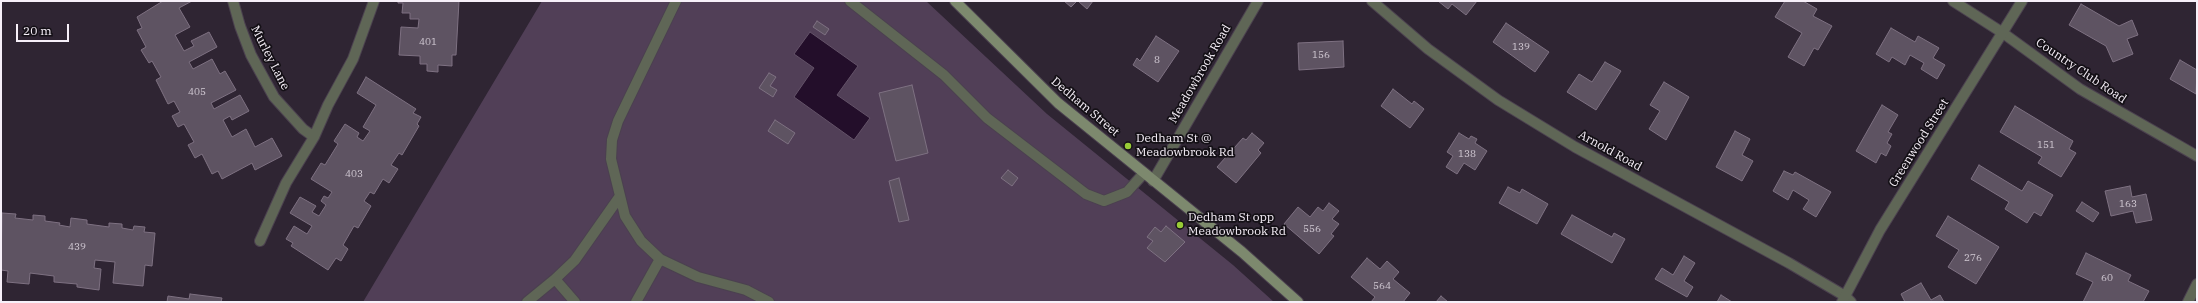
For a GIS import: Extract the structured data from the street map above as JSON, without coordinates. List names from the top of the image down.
{
  "streets": {
    "main road": ["Dedham Street"],
    "street": [
      "Murley Lane",
      "Country Club Road",
      "Meadowbrook Road",
      "Greenwood Street",
      "Arnold Road"
    ]
  },
  "crossings": [
    ["Country Club Road", "Greenwood Street"],
    ["Meadowbrook Road", "Dedham Street"],
    ["Greenwood Street", "Arnold Road"]
  ],
  "places": ["Dedham St @ Meadowbrook Rd", "Dedham St opp Meadowbrook Rd"],
  "house_numbers": [
    "401",
    "139",
    "156",
    "8",
    "405",
    "151",
    "138",
    "403",
    "163",
    "556",
    "439",
    "276",
    "60",
    "564"
  ],
  "scale_bar": "20 m"
}
